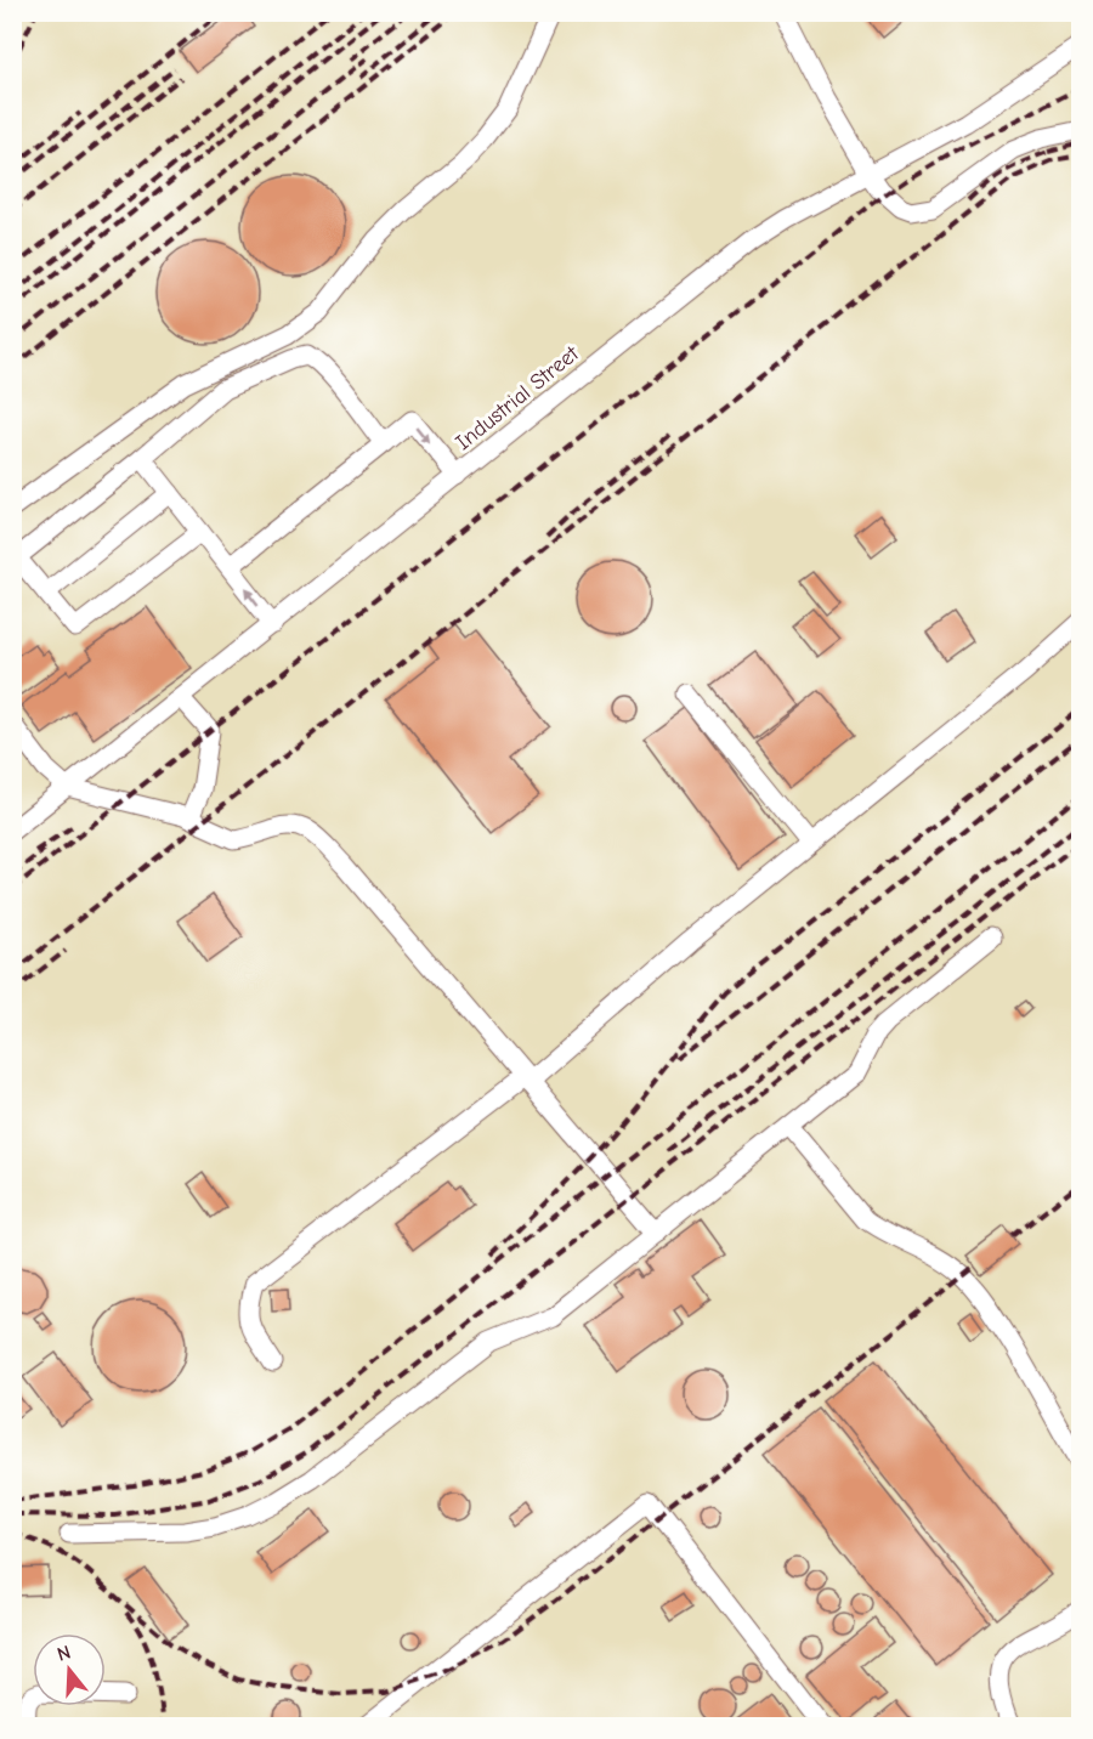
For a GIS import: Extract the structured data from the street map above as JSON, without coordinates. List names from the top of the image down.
{
  "streets": {
    "street": ["Industrial Street"]
  },
  "north": "top"
}
